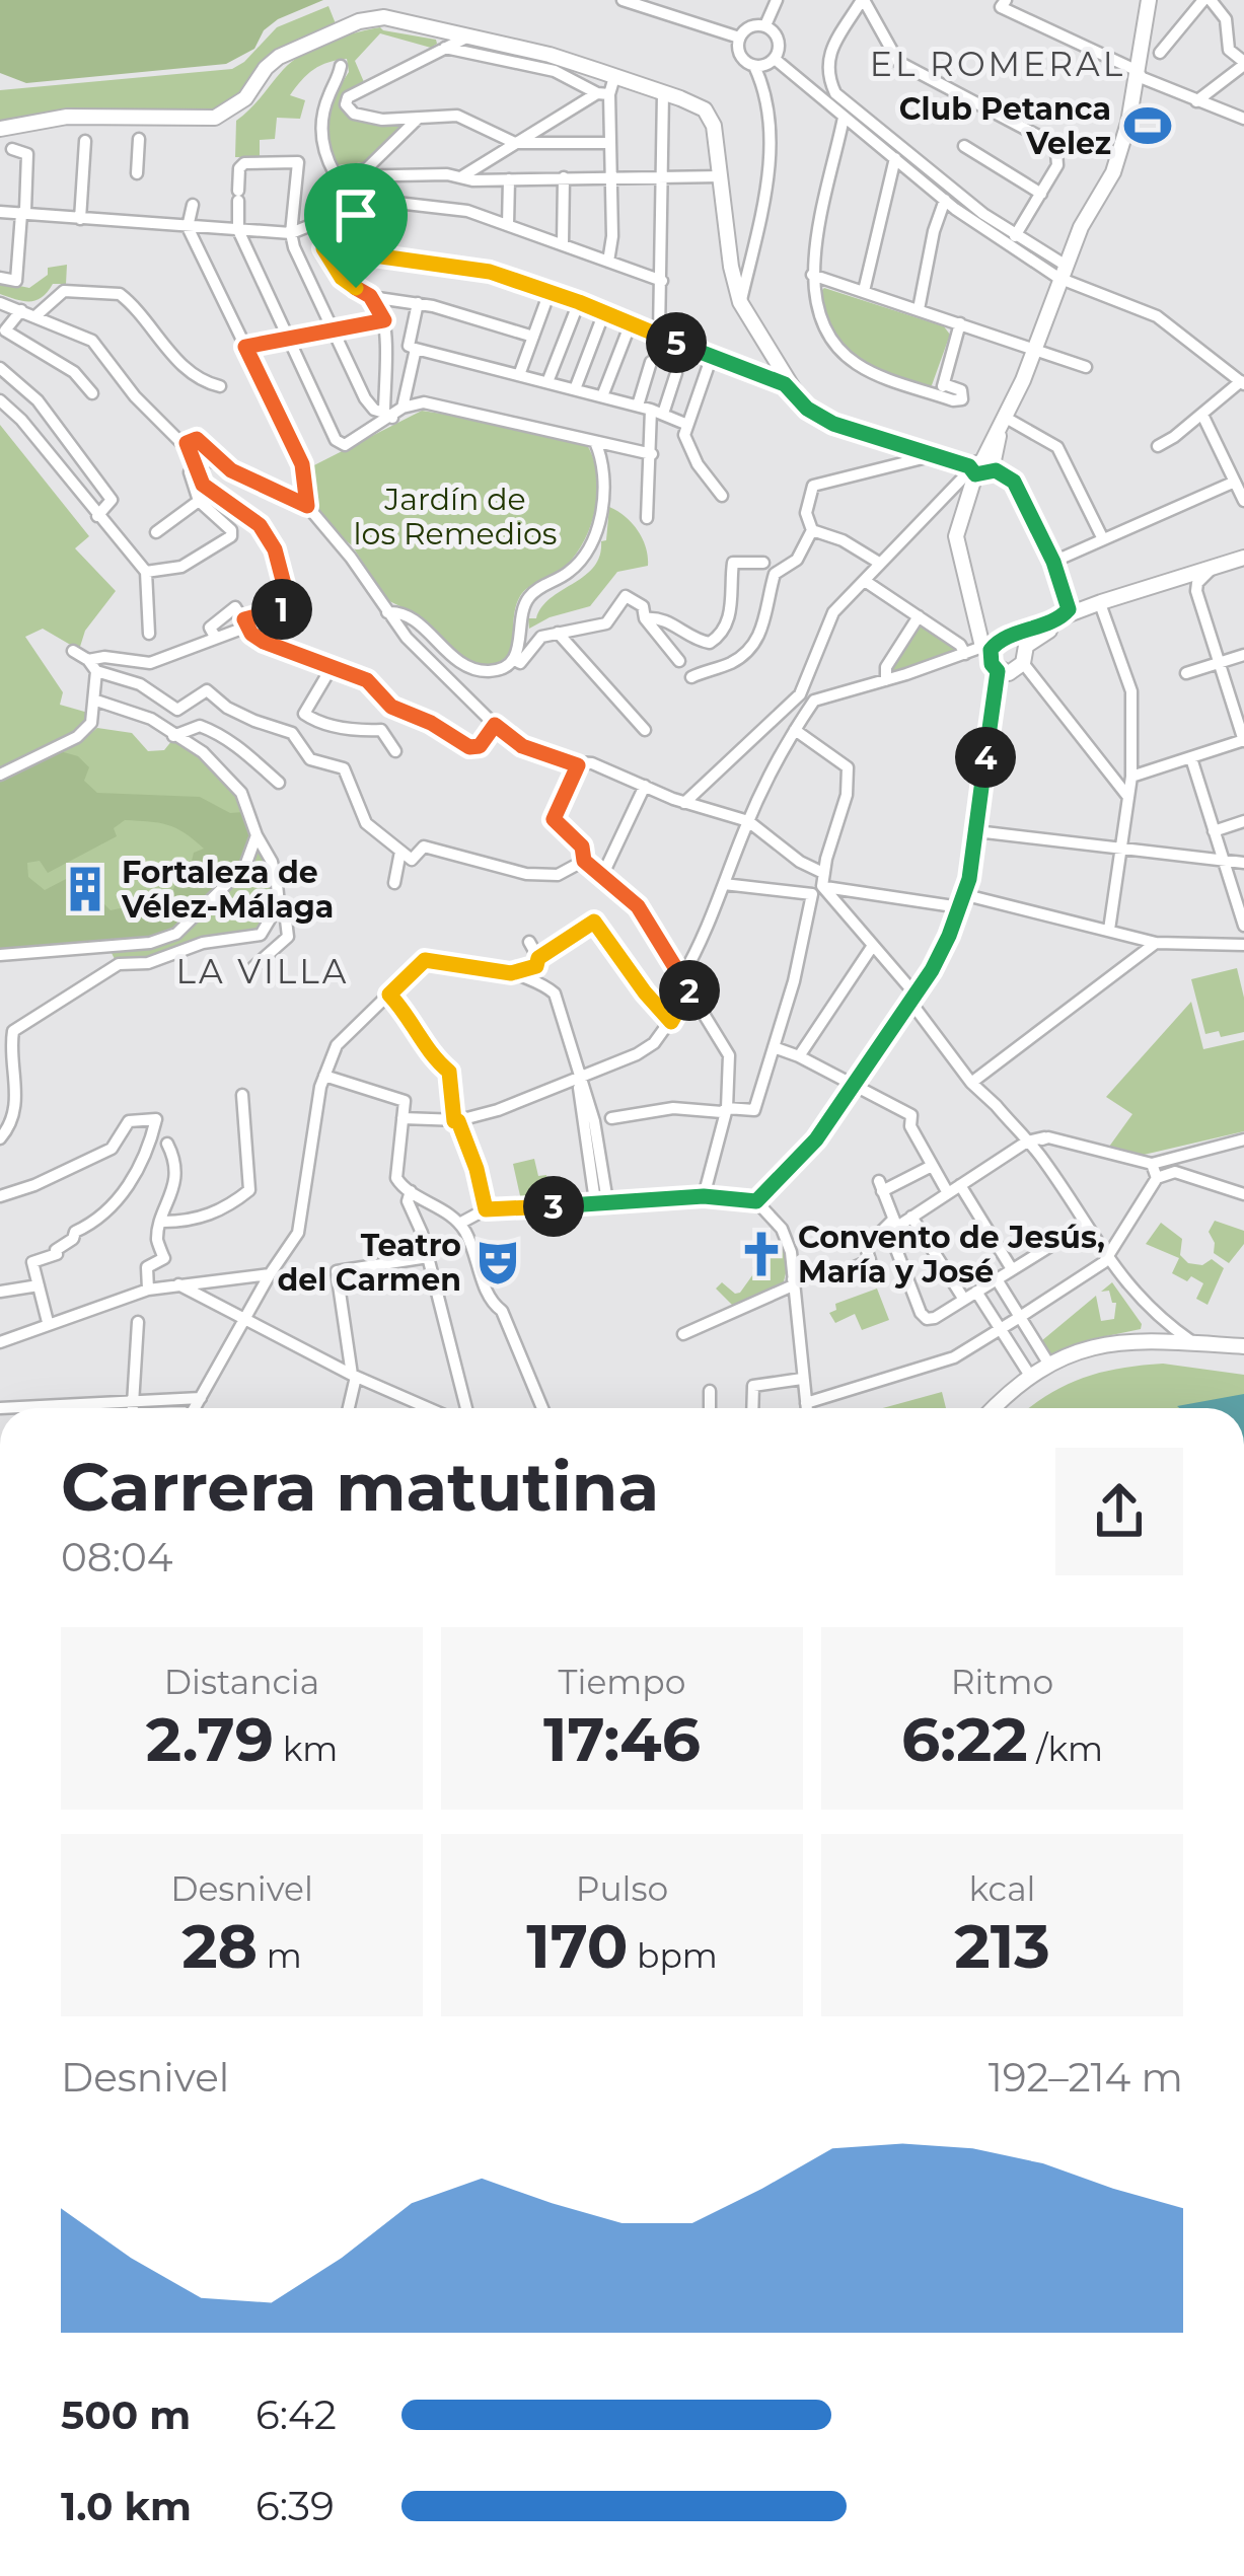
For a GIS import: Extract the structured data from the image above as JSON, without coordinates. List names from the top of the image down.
{
  "districts": ["EL ROMERAL", "LA VILLA"],
  "parks": ["Jardín de los Remedios"],
  "places": {
    "sports": ["Club Petanca Velez"],
    "building": ["Fortaleza de Vélez-Málaga"],
    "church": ["Convento de Jesús, María y José"],
    "theatre": ["Teatro del Carmen"]
  },
  "page": {
    "pins": [
      "5",
      "1",
      "4",
      "2",
      "3"
    ],
    "heading": ["Carrera matutina", "08:04"],
    "stats": [
      ["Distancia", "2.79 km"],
      ["Tiempo", "17:46"],
      ["Ritmo", "6:22 /km"],
      ["Desnivel", "28 m"],
      ["Pulso", "170 bpm"],
      ["kcal", "213"]
    ],
    "chart": ["Desnivel", "192–214 m"],
    "list": [
      {
        "name": "500 m",
        "note": "6:42"
      },
      {
        "name": "1.0 km",
        "note": "6:39"
      }
    ]
  }
}
